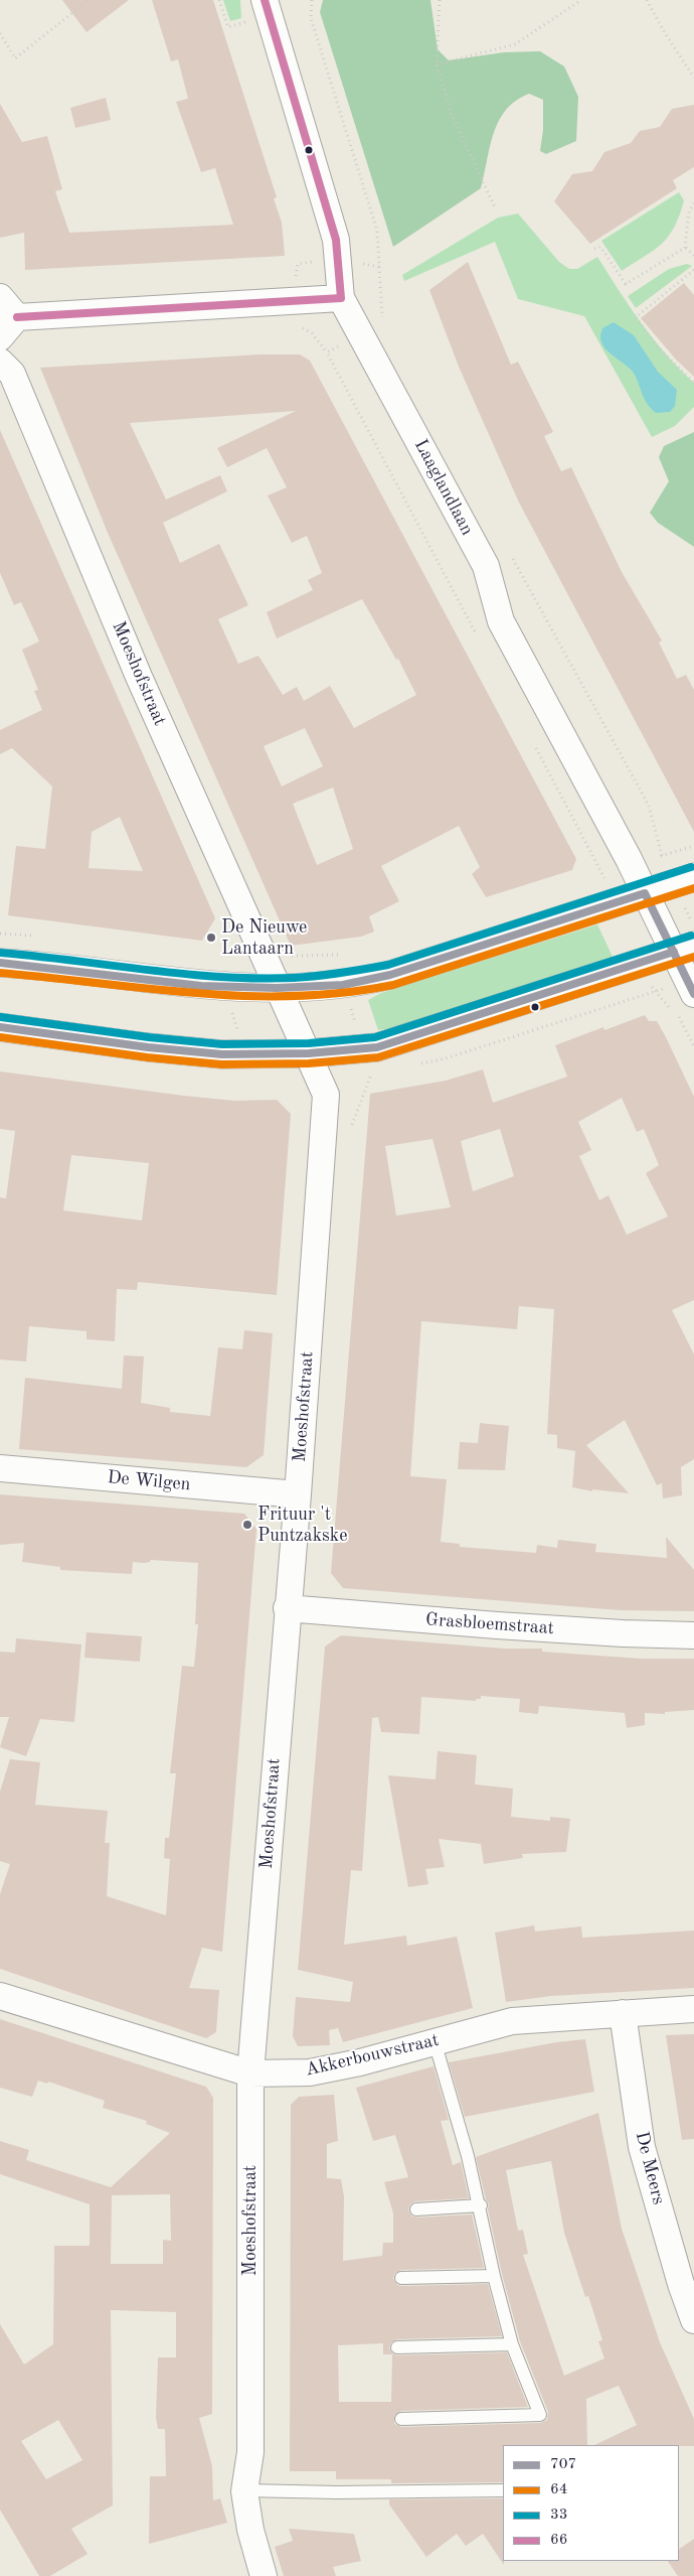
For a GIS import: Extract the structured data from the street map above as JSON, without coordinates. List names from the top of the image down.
{
  "streets": {
    "street": [
      "Laaglandlaan",
      "Moeshofstraat",
      "De Wilgen",
      "Grasbloemstraat",
      "Akkerbouwstraat",
      "De Meers"
    ]
  },
  "crossings": [
    ["Moeshofstraat", "De Wilgen"],
    ["Moeshofstraat", "Grasbloemstraat"],
    ["Moeshofstraat", "Akkerbouwstraat"],
    ["Akkerbouwstraat", "De Meers"]
  ],
  "places": ["De Nieuwe Lantaarn", "Frituur 't Puntzakske"],
  "lines": [
    "transit line 66",
    "transit line 33",
    "transit line 64",
    "transit line 707"
  ],
  "legend": [
    "707",
    "64",
    "33",
    "66"
  ]
}
